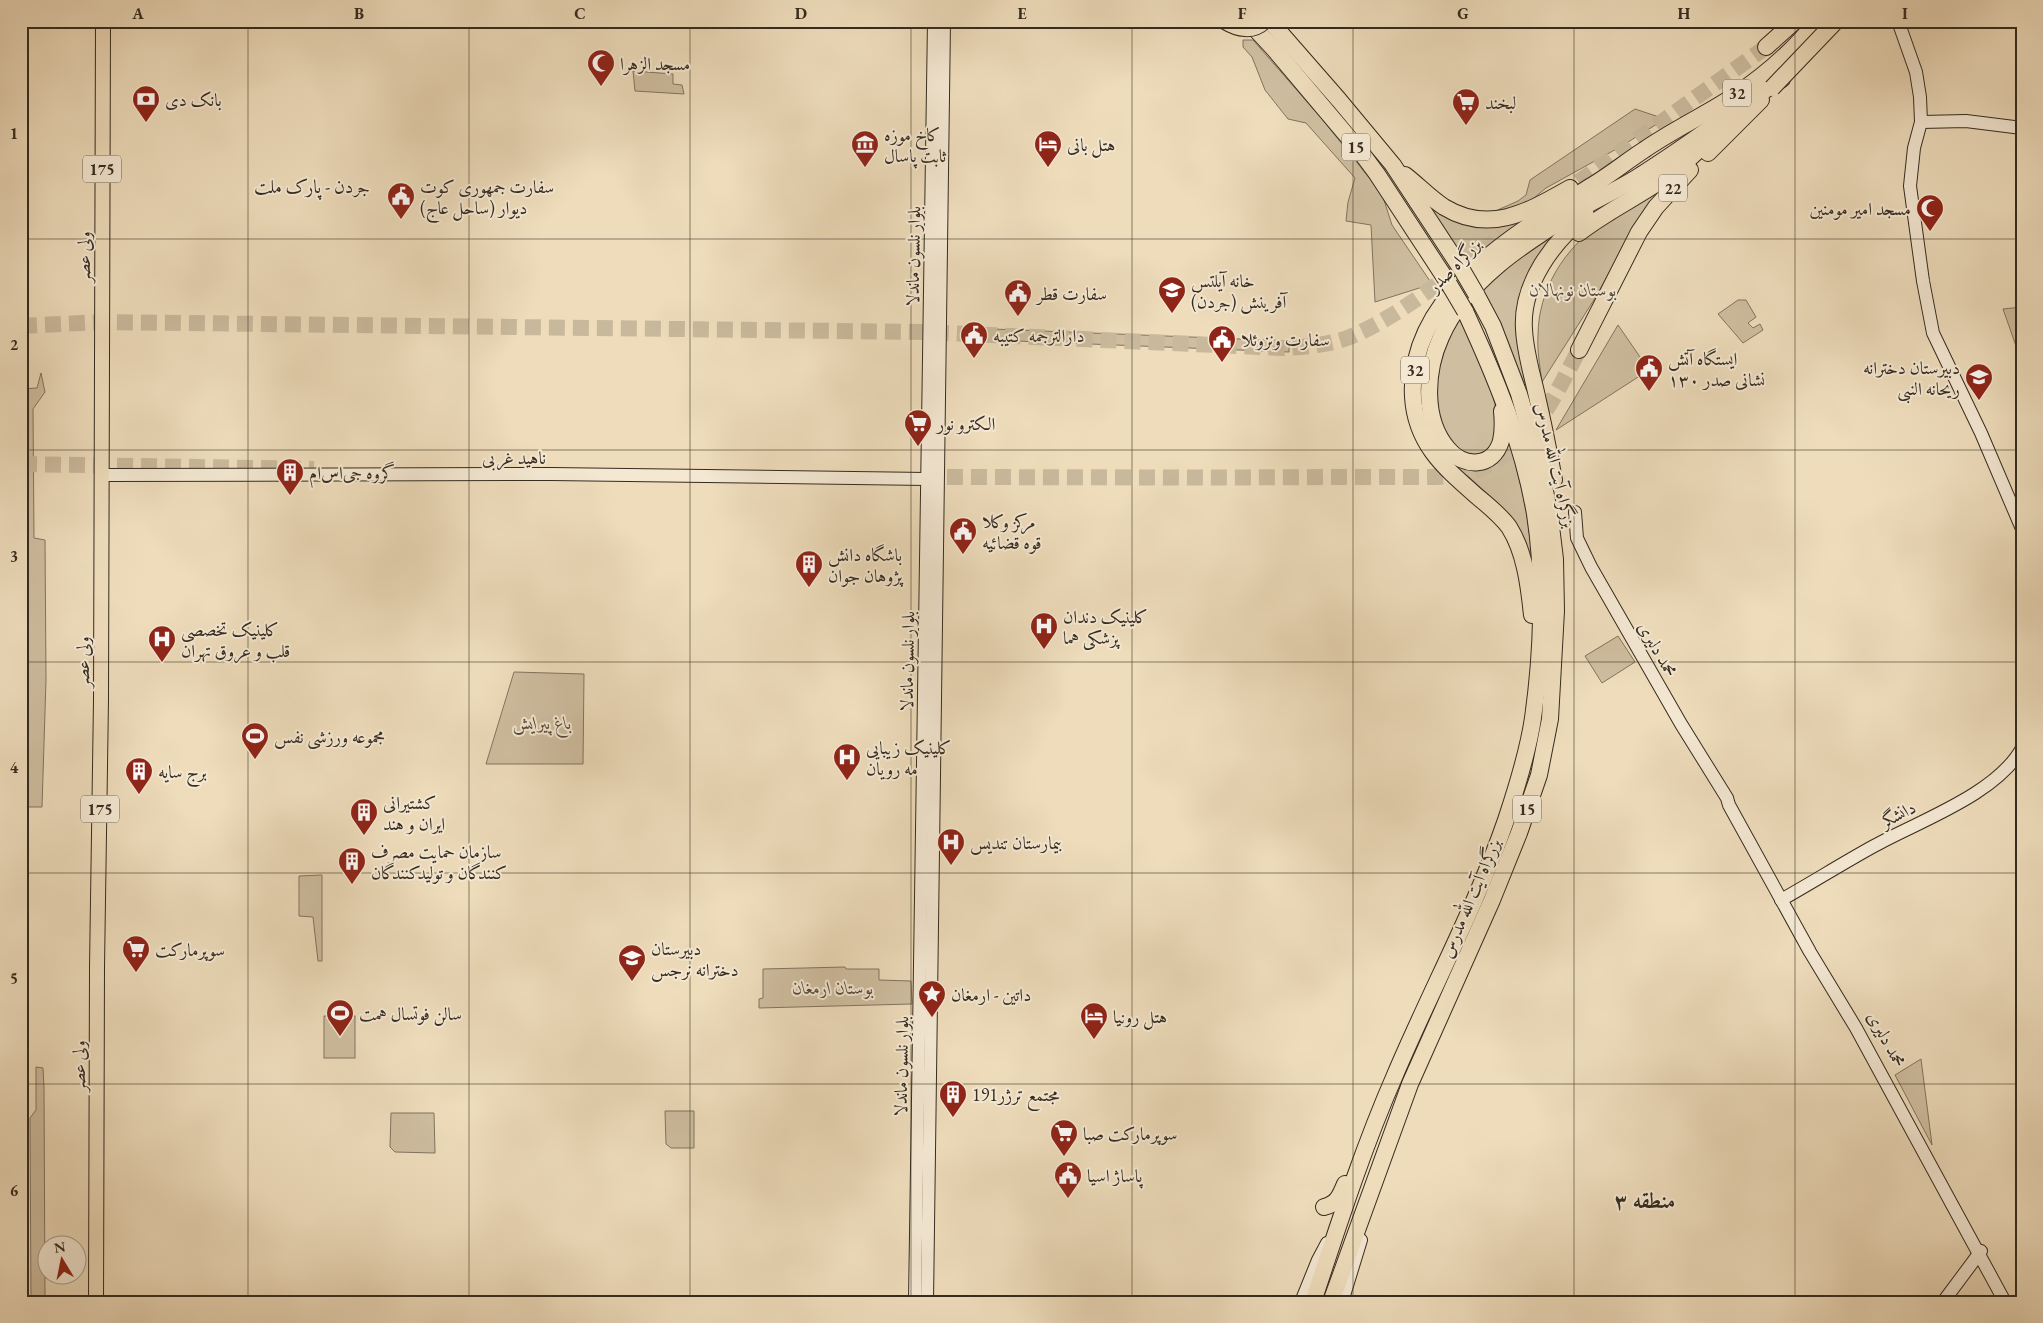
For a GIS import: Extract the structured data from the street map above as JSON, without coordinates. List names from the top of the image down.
{
  "streets": {
    "highway": [
      "32",
      "15",
      "22",
      "بزرگراه صدر",
      "بزرگراه آیت الله مدرس"
    ],
    "main road": [
      "175",
      "بلوار نلسون ماندلا",
      "ولی عصر",
      "ناهید غربی",
      "محمد دلیری",
      "دانشگر"
    ]
  },
  "crossings": [
    ["32", "بزرگراه صدر"],
    ["15", "بزرگراه صدر"],
    ["15", "بزرگراه آیت الله مدرس"],
    ["بلوار نلسون ماندلا", "ناهید غربی"],
    ["ولی عصر", "ناهید غربی"],
    ["بزرگراه صدر", "بزرگراه آیت الله مدرس"],
    ["محمد دلیری", "دانشگر"]
  ],
  "districts": ["جردن - پارک ملت", "منطقه ۳"],
  "parks": ["بوستان نونهالان", "باغ پیرایش", "بوستان ارمغان"],
  "places": {
    "mosque": ["مسجد الزهرا", "مسجد امیر مومنین"],
    "bank": ["بانک دی"],
    "supermarket": [
      "لبخند",
      "الكترو نور",
      "سوپرمارکت",
      "سوپرمارکت صبا"
    ],
    "museum": ["کاخ موزه ثابت پاسال"],
    "hotel": ["هتل بانی", "هتل رونیا"],
    "public building": [
      "سفارت جمهوری کوت دیوار (ساحل عاج)",
      "سفارت قطر",
      "دارالترجمه کتیبه",
      "سفارت ونزوئلا",
      "ایستگاه آتش نشانی صدر ۱۳۰",
      "مرکز وکلا قوه قضائیه",
      "پاساژ اسیا"
    ],
    "school or university": ["خانه آیلتس آفرینش (جردن)", "دبیرستان دخترانه ریحانه النبی", "دبیرستان دخترانه نرجس"],
    "building": [
      "گروه جی‌اس‌ام",
      "باشگاه دانش پژوهان جوان",
      "برج سایه",
      "کشتیرانی ایران و هند",
      "سازمان حمایت مصرف کنندگان و تولیدکنندگان",
      "مجتمع ترژر191"
    ],
    "hospital": [
      "کلینیک دندان پزشکی هما",
      "کلینیک تخصصی قلب و عروق تهران",
      "کلینیک زیبایی مه رویان",
      "بیمارستان تندیس"
    ],
    "sports": ["مجموعه ورزشی نفس", "سالن فوتسال همت"],
    "place": ["داتین - ارمغان"]
  },
  "north": "top",
  "grid": {
    "columns": [
      "A",
      "B",
      "C",
      "D",
      "E",
      "F",
      "G",
      "H",
      "I"
    ],
    "rows": [
      "1",
      "2",
      "3",
      "4",
      "5",
      "6"
    ]
  }
}
